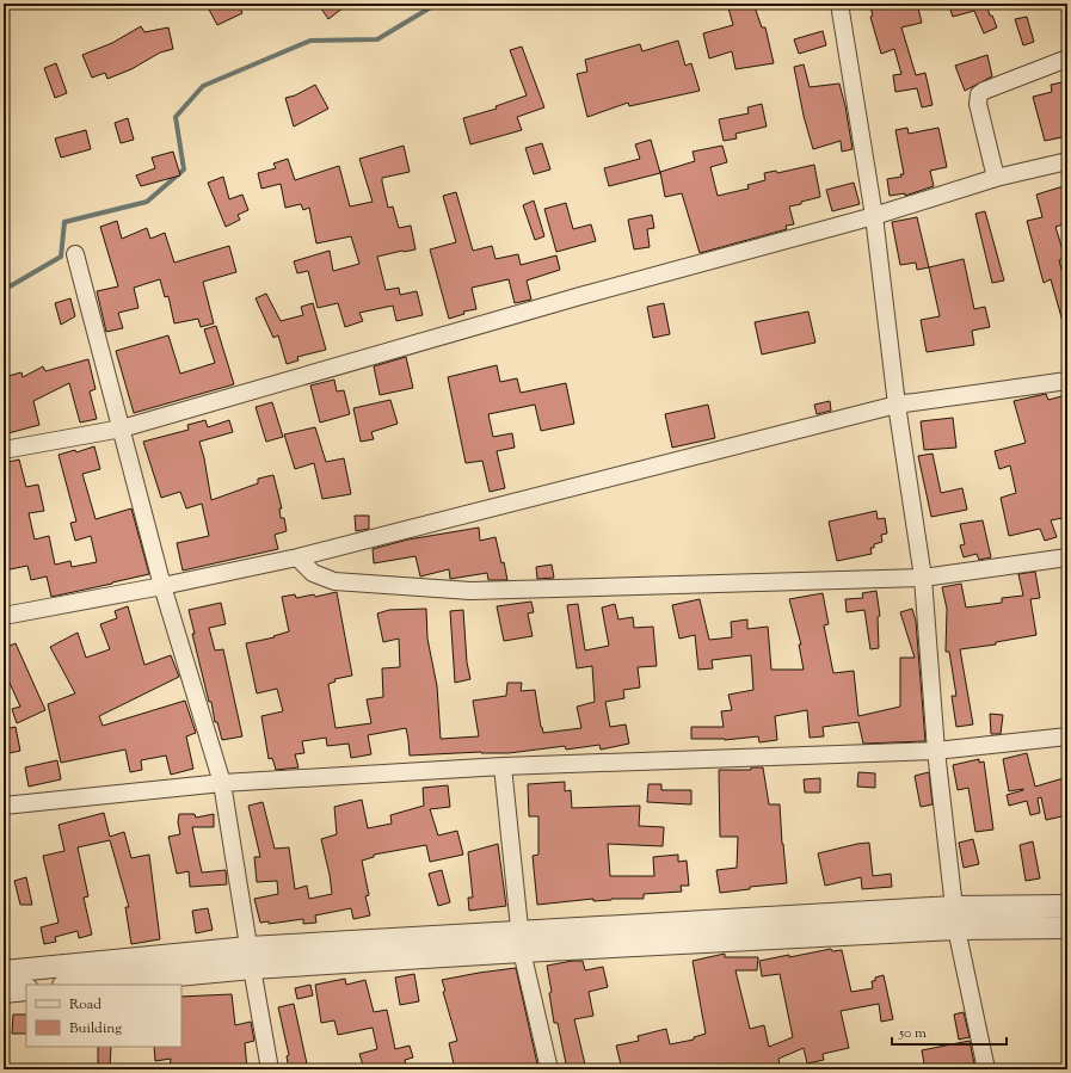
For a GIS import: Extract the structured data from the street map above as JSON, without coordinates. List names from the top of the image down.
{
  "legend": ["Road", "Building"],
  "scale_bar": "50 m"
}
